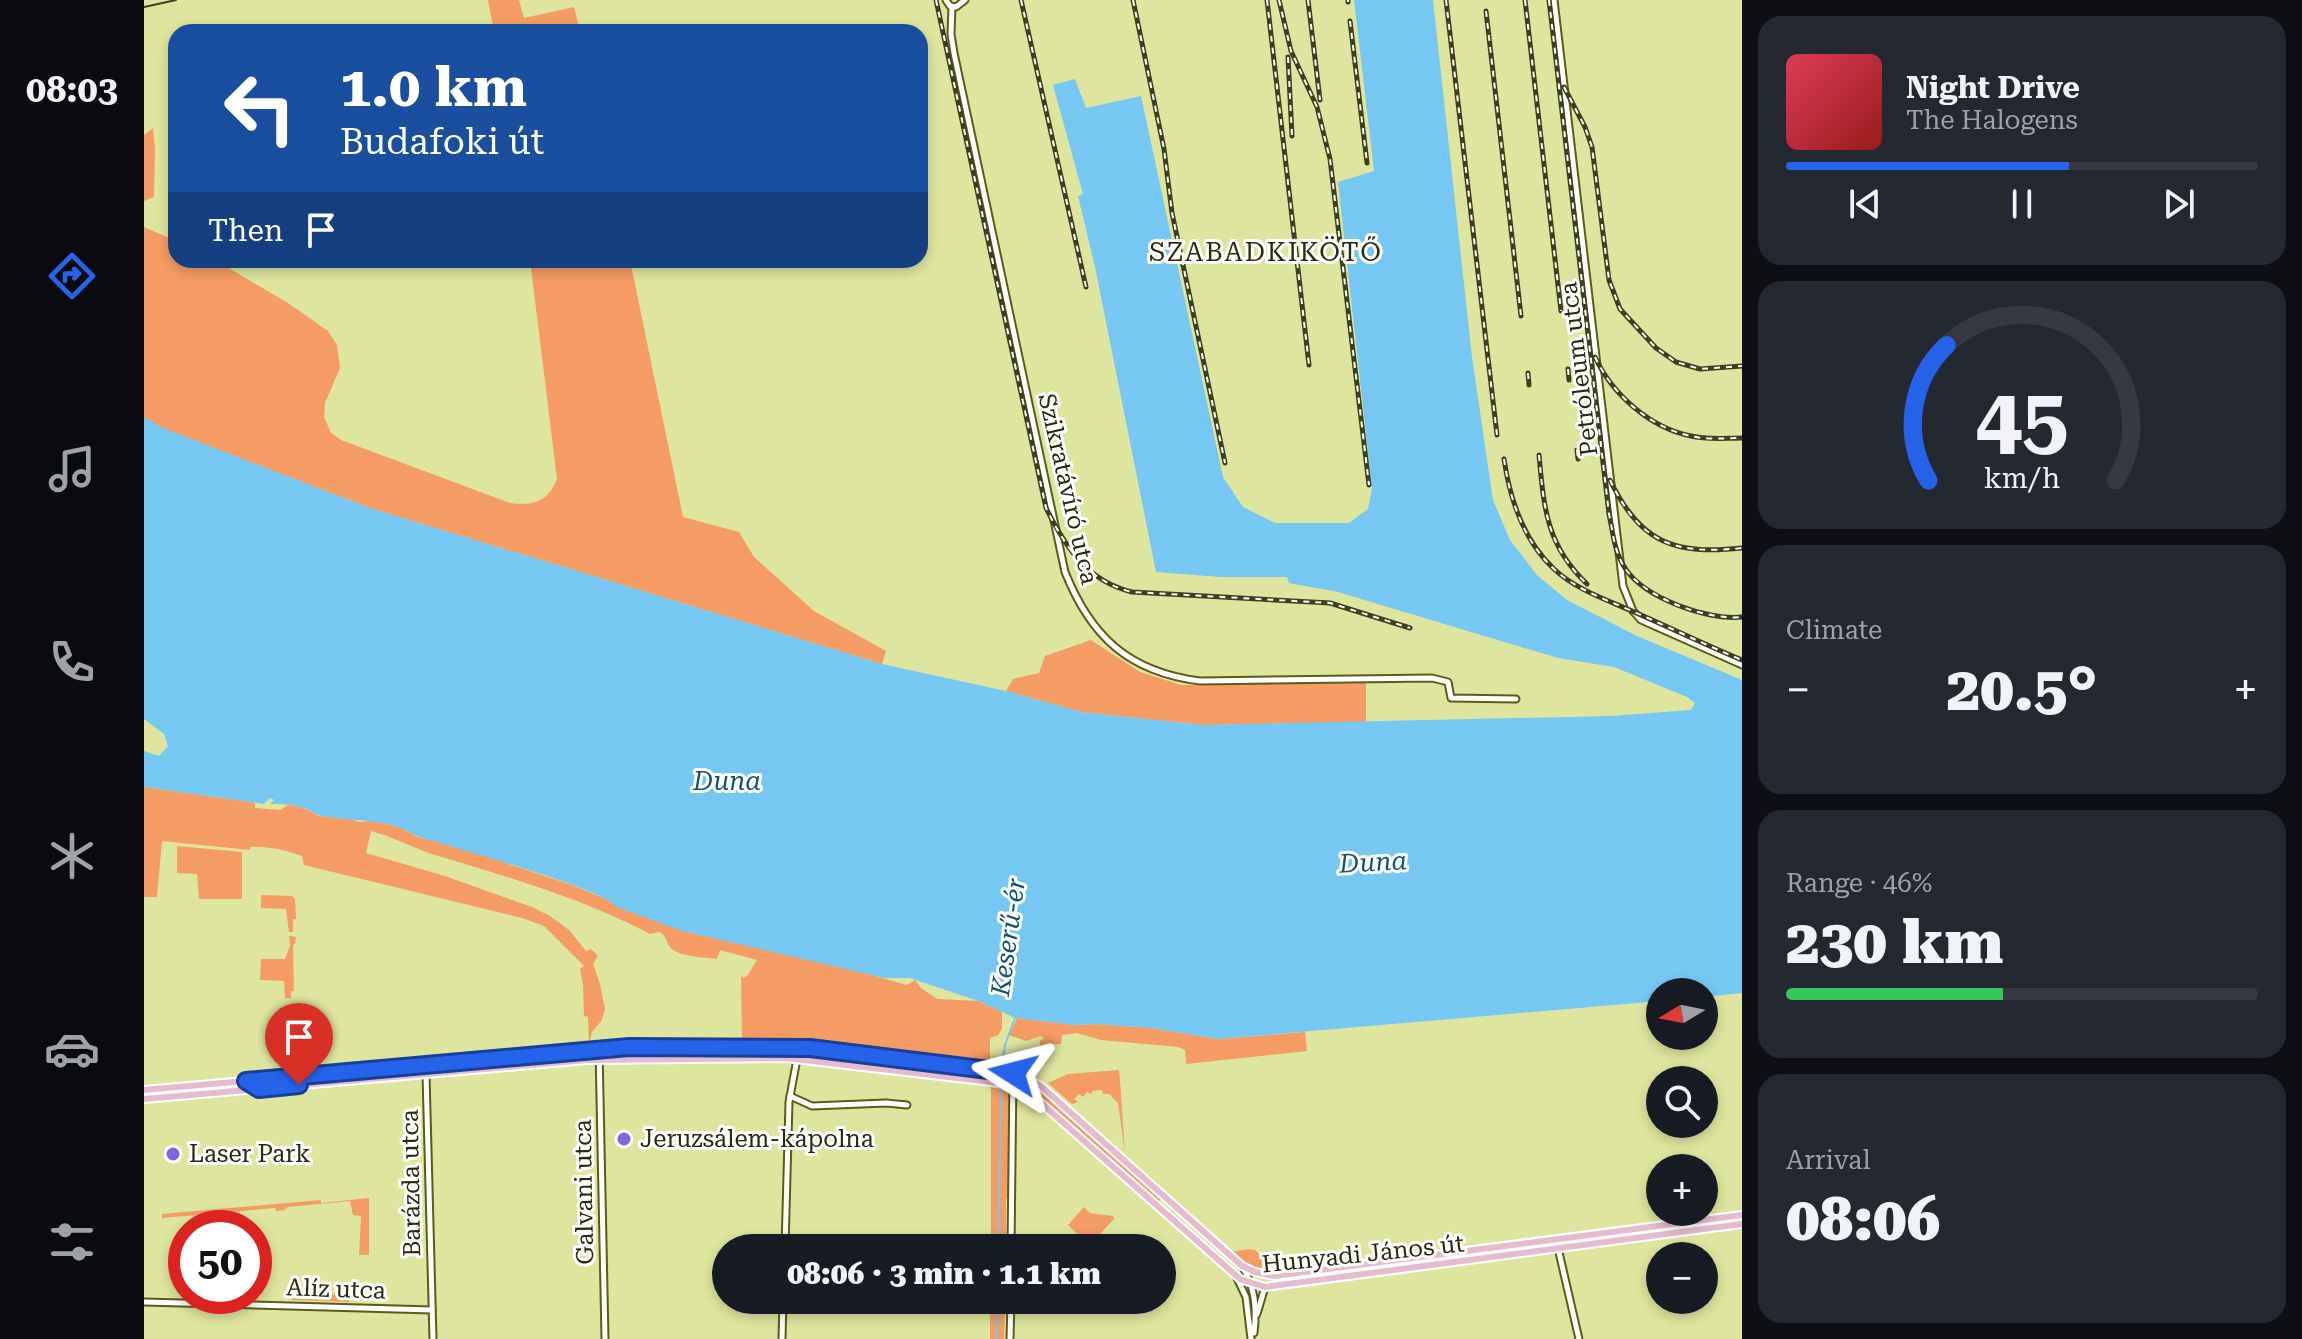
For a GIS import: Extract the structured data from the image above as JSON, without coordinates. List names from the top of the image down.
{
  "streets": {
    "main road": ["Hunyadi János út"],
    "street": [
      "Petróleum utca",
      "Szikratávíró utca",
      "Barázda utca",
      "Galvani utca",
      "Alíz utca"
    ]
  },
  "crossings": [
    ["Barázda utca", "Alíz utca"]
  ],
  "districts": ["SZABADKIKÖTŐ"],
  "water": ["Duna", "Keserű-ér"],
  "places": ["Jeruzsálem-kápolna", "Laser Park"],
  "north": "left",
  "page": {
    "tabs": "08:03",
    "turn": ["1.0 km", "Budafoki út"],
    "song": ["Night Drive", "The Halogens"],
    "then": "Then",
    "tile": [
      "Climate",
      ["Range · 46%", "230 km"],
      ["Arrival", "08:06"]
    ],
    "heat": ["−", "20.5°", "+"],
    "map_buttons": ["+", "−"],
    "limit": "50",
    "trip": "08:06 · 3 min · 1.1 km",
    "gauge": ["45", "km/h"]
  }
}
